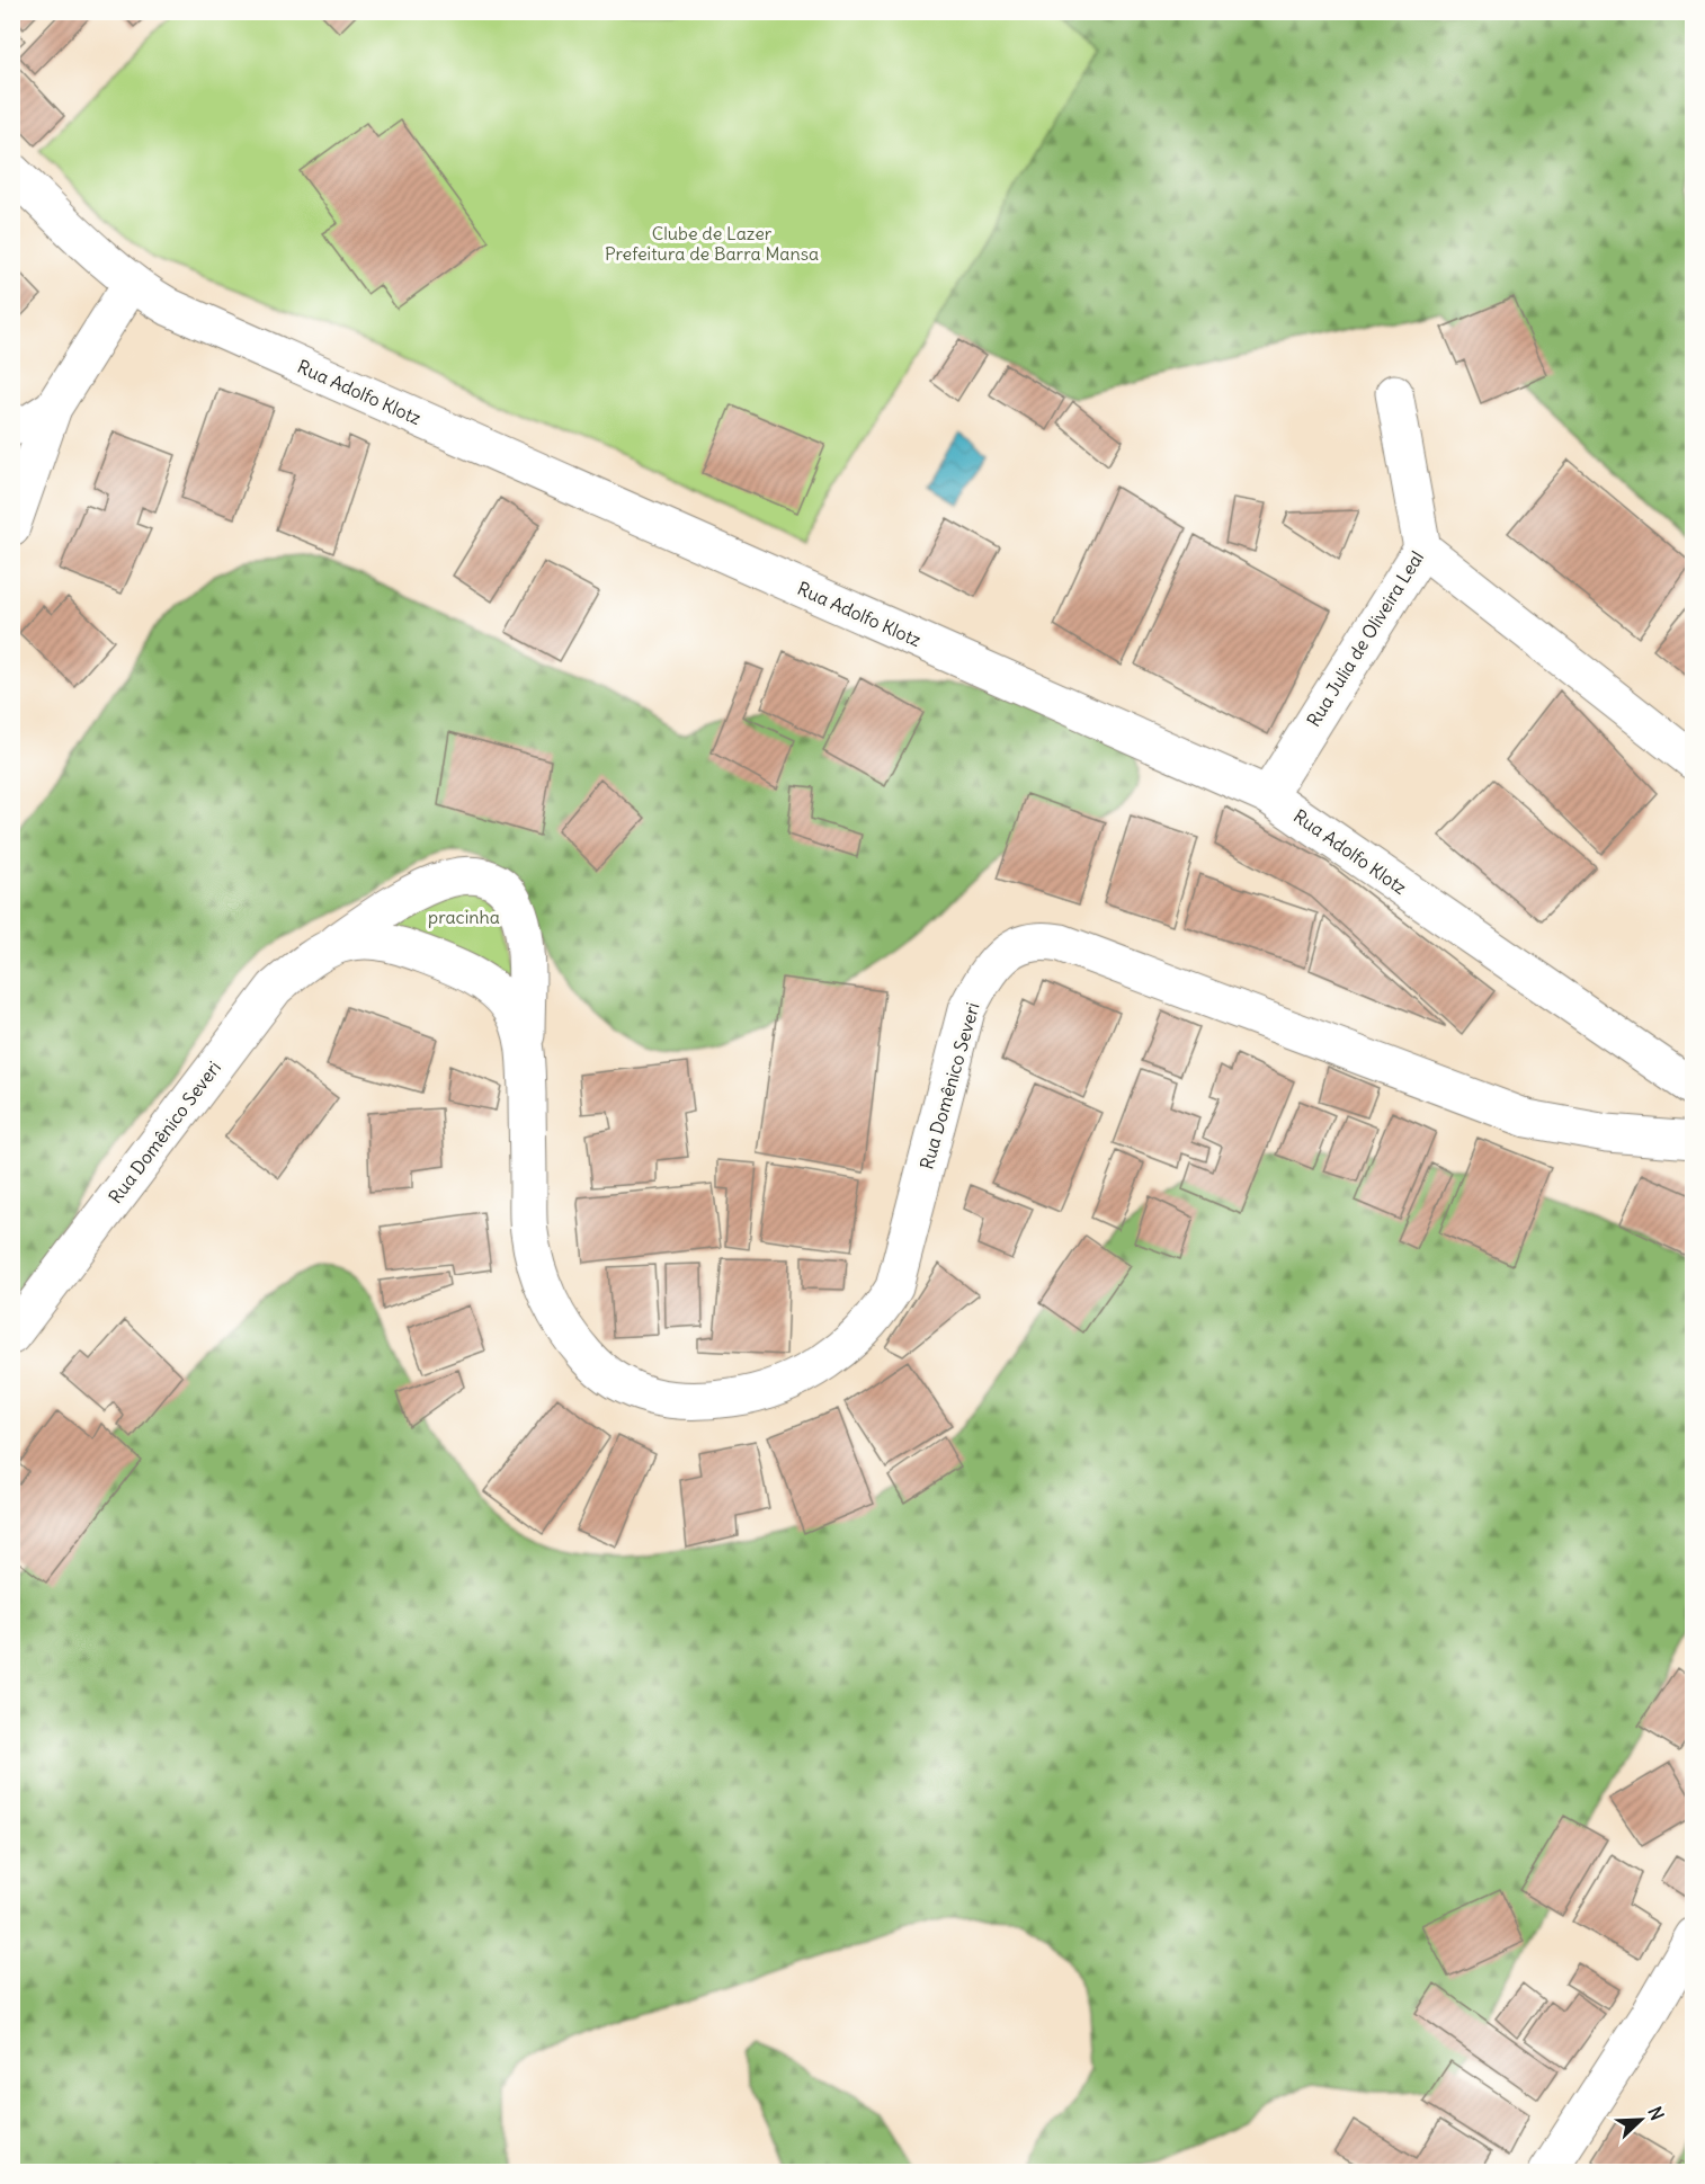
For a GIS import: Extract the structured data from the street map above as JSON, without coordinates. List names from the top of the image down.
{
  "streets": {
    "street": ["Rua Adolfo Klotz", "Rua Julia de Oliveira Leal", "Rua Domênico Severi"]
  },
  "crossings": [
    ["Rua Adolfo Klotz", "Rua Julia de Oliveira Leal"]
  ],
  "parks": ["Clube de Lazer Prefeitura de Barra Mansa", "pracinha"],
  "north": "top right"
}
